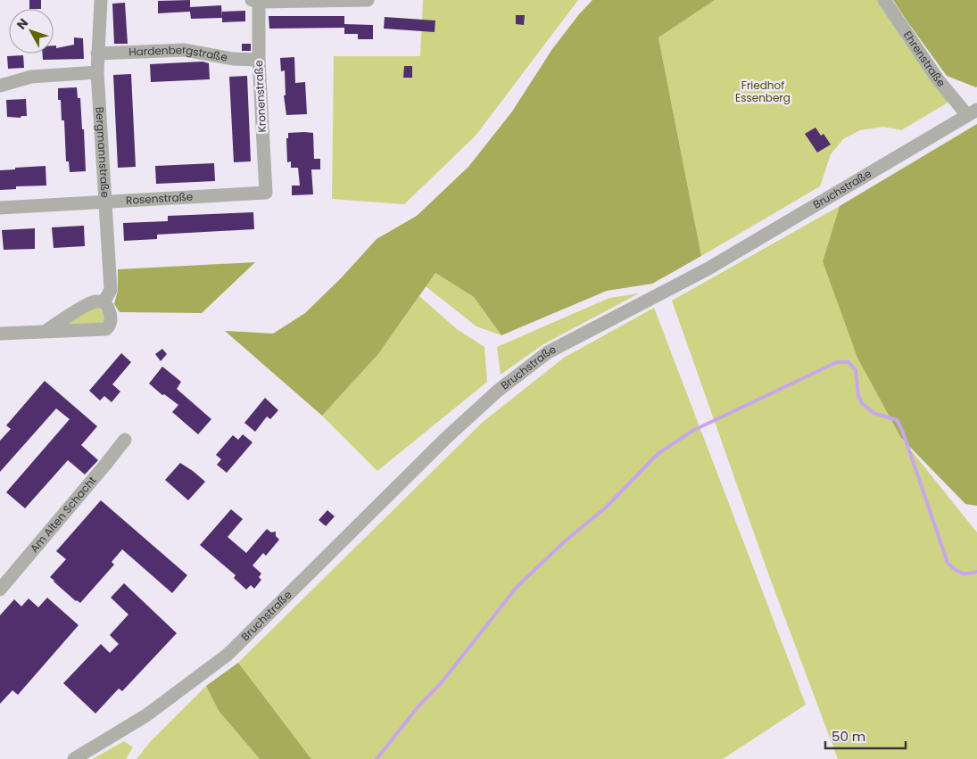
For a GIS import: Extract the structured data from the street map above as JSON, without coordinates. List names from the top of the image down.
{
  "streets": {
    "street": [
      "Hardenbergstraße",
      "Ehrenstraße",
      "Kronenstraße",
      "Bergmannstraße",
      "Bruchstraße",
      "Rosenstraße",
      "Am Alten Schacht"
    ]
  },
  "crossings": [
    ["Hardenbergstraße", "Kronenstraße"],
    ["Hardenbergstraße", "Bergmannstraße"],
    ["Ehrenstraße", "Bruchstraße"],
    ["Kronenstraße", "Rosenstraße"],
    ["Bergmannstraße", "Rosenstraße"]
  ],
  "parks": ["Friedhof Essenberg"],
  "scale_bar": "50 m",
  "north": "top left"
}
